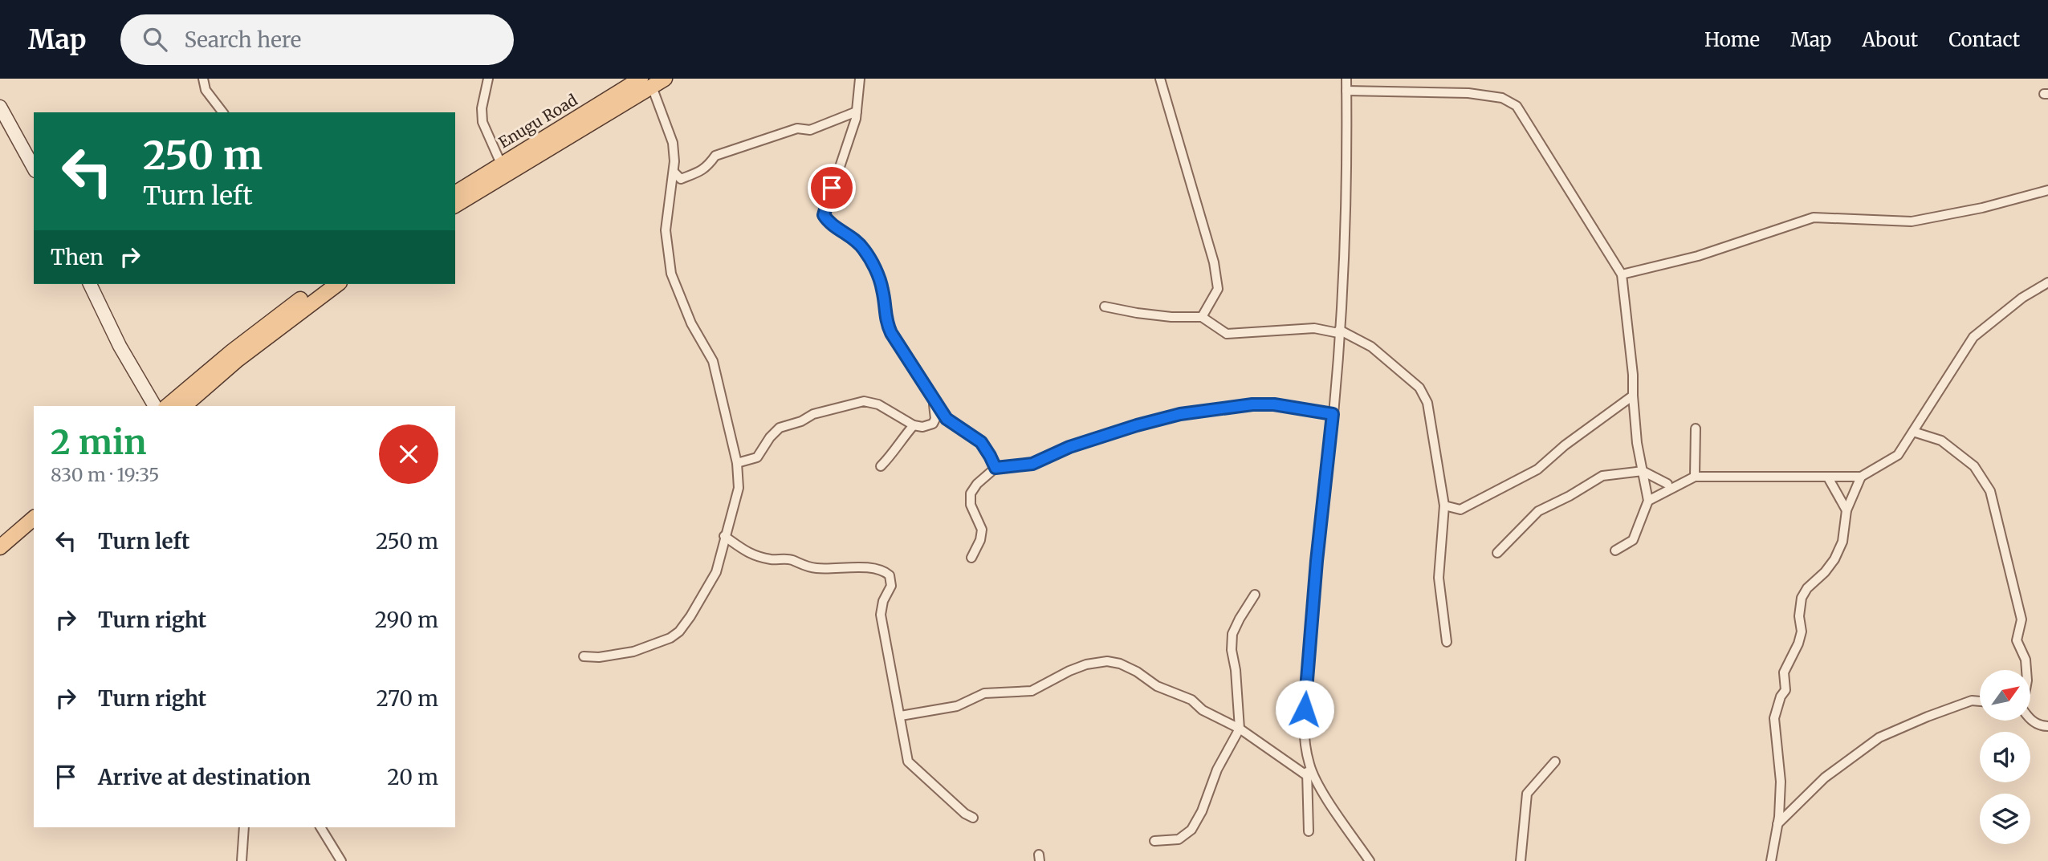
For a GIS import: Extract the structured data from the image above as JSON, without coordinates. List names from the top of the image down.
{
  "streets": {
    "main road": ["Enugu Road"]
  },
  "north": "top right",
  "page": {
    "header": "Map",
    "search": "Search here",
    "nav": [
      "Home",
      "Map",
      "About",
      "Contact"
    ],
    "turn": ["250 m", "Turn left"],
    "then": "Then",
    "heading": ["2 min", "830 m · 19:35"],
    "list": [
      {
        "name": "Turn left",
        "value": "250 m"
      },
      {
        "name": "Turn right",
        "value": "290 m"
      },
      {
        "name": "Turn right",
        "value": "270 m"
      },
      {
        "name": "Arrive at destination",
        "value": "20 m"
      }
    ]
  }
}
